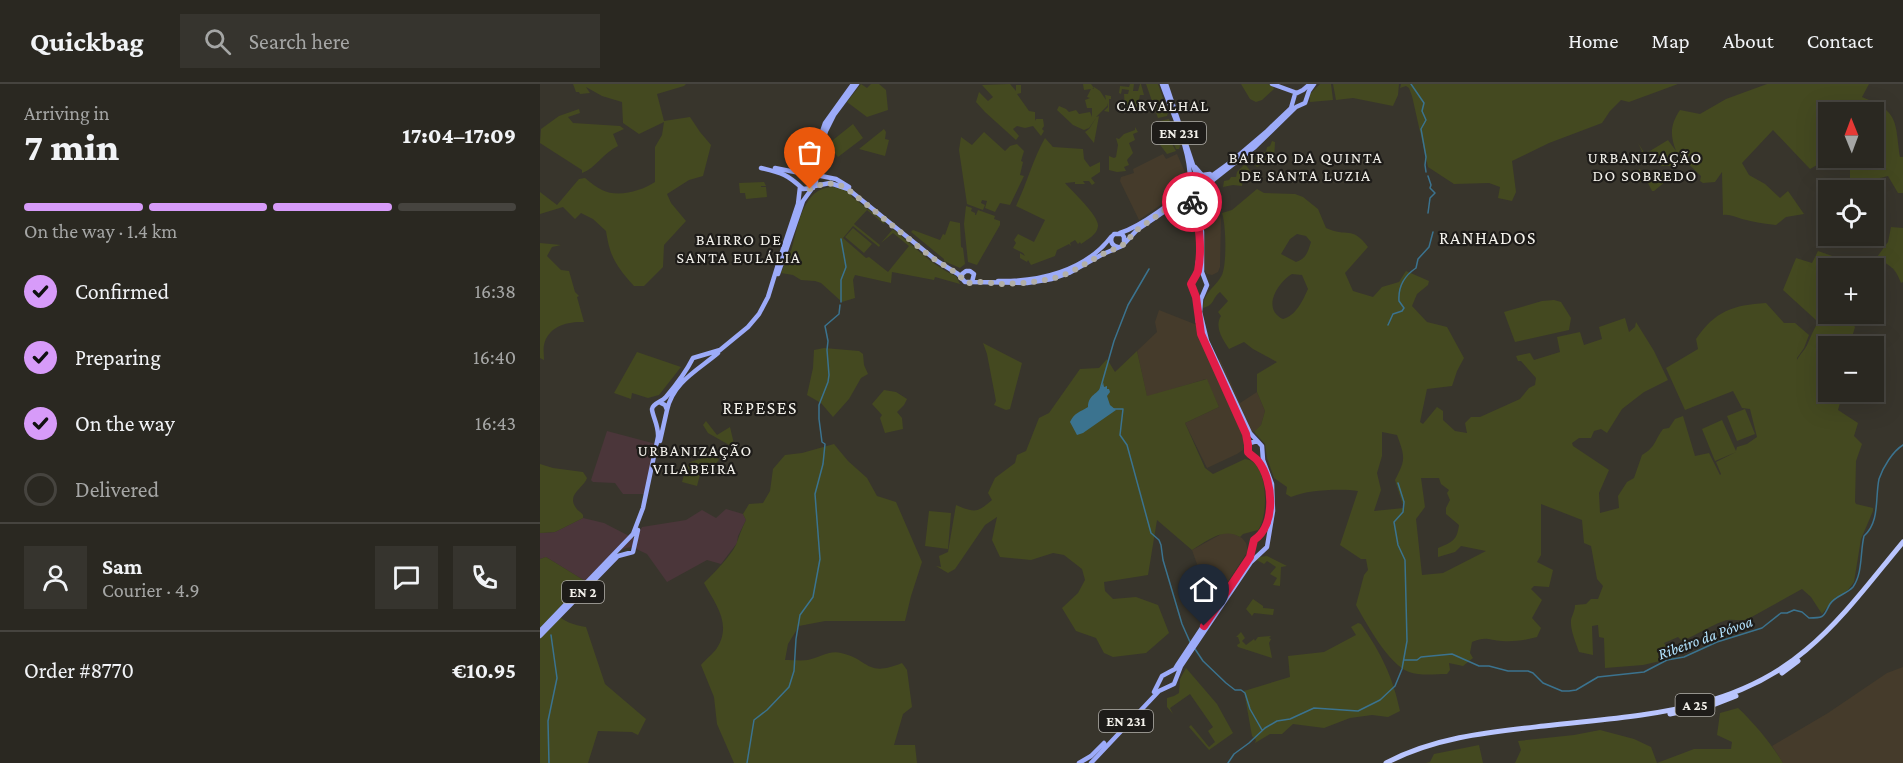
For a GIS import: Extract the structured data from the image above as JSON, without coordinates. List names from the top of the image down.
{
  "streets": {
    "highway": ["A 25"],
    "main road": ["EN 231", "EN 2"]
  },
  "districts": [
    "CARVALHAL",
    "BAIRRO DA QUINTA DE SANTA LUZIA",
    "URBANIZAÇÃO DO SOBREDO",
    "RANHADOS",
    "BAIRRO DE SANTA EULÁLIA",
    "REPESES",
    "URBANIZAÇÃO VILABEIRA"
  ],
  "water": ["Ribeiro da Póvoa"],
  "north": "top",
  "page": {
    "header": "Quickbag",
    "search": "Search here",
    "nav": [
      "Home",
      "Map",
      "About",
      "Contact"
    ],
    "heading": ["7 min", "Arriving in", "17:04–17:09"],
    "panel": [
      "Sam",
      "Courier · 4.9",
      "Order #8770",
      "€10.95"
    ],
    "map_buttons": ["+", "−"],
    "bar": "On the way · 1.4 km",
    "list": [
      ["Confirmed", "16:38"],
      ["Preparing", "16:40"],
      ["On the way", "16:43"],
      "Delivered"
    ]
  }
}
